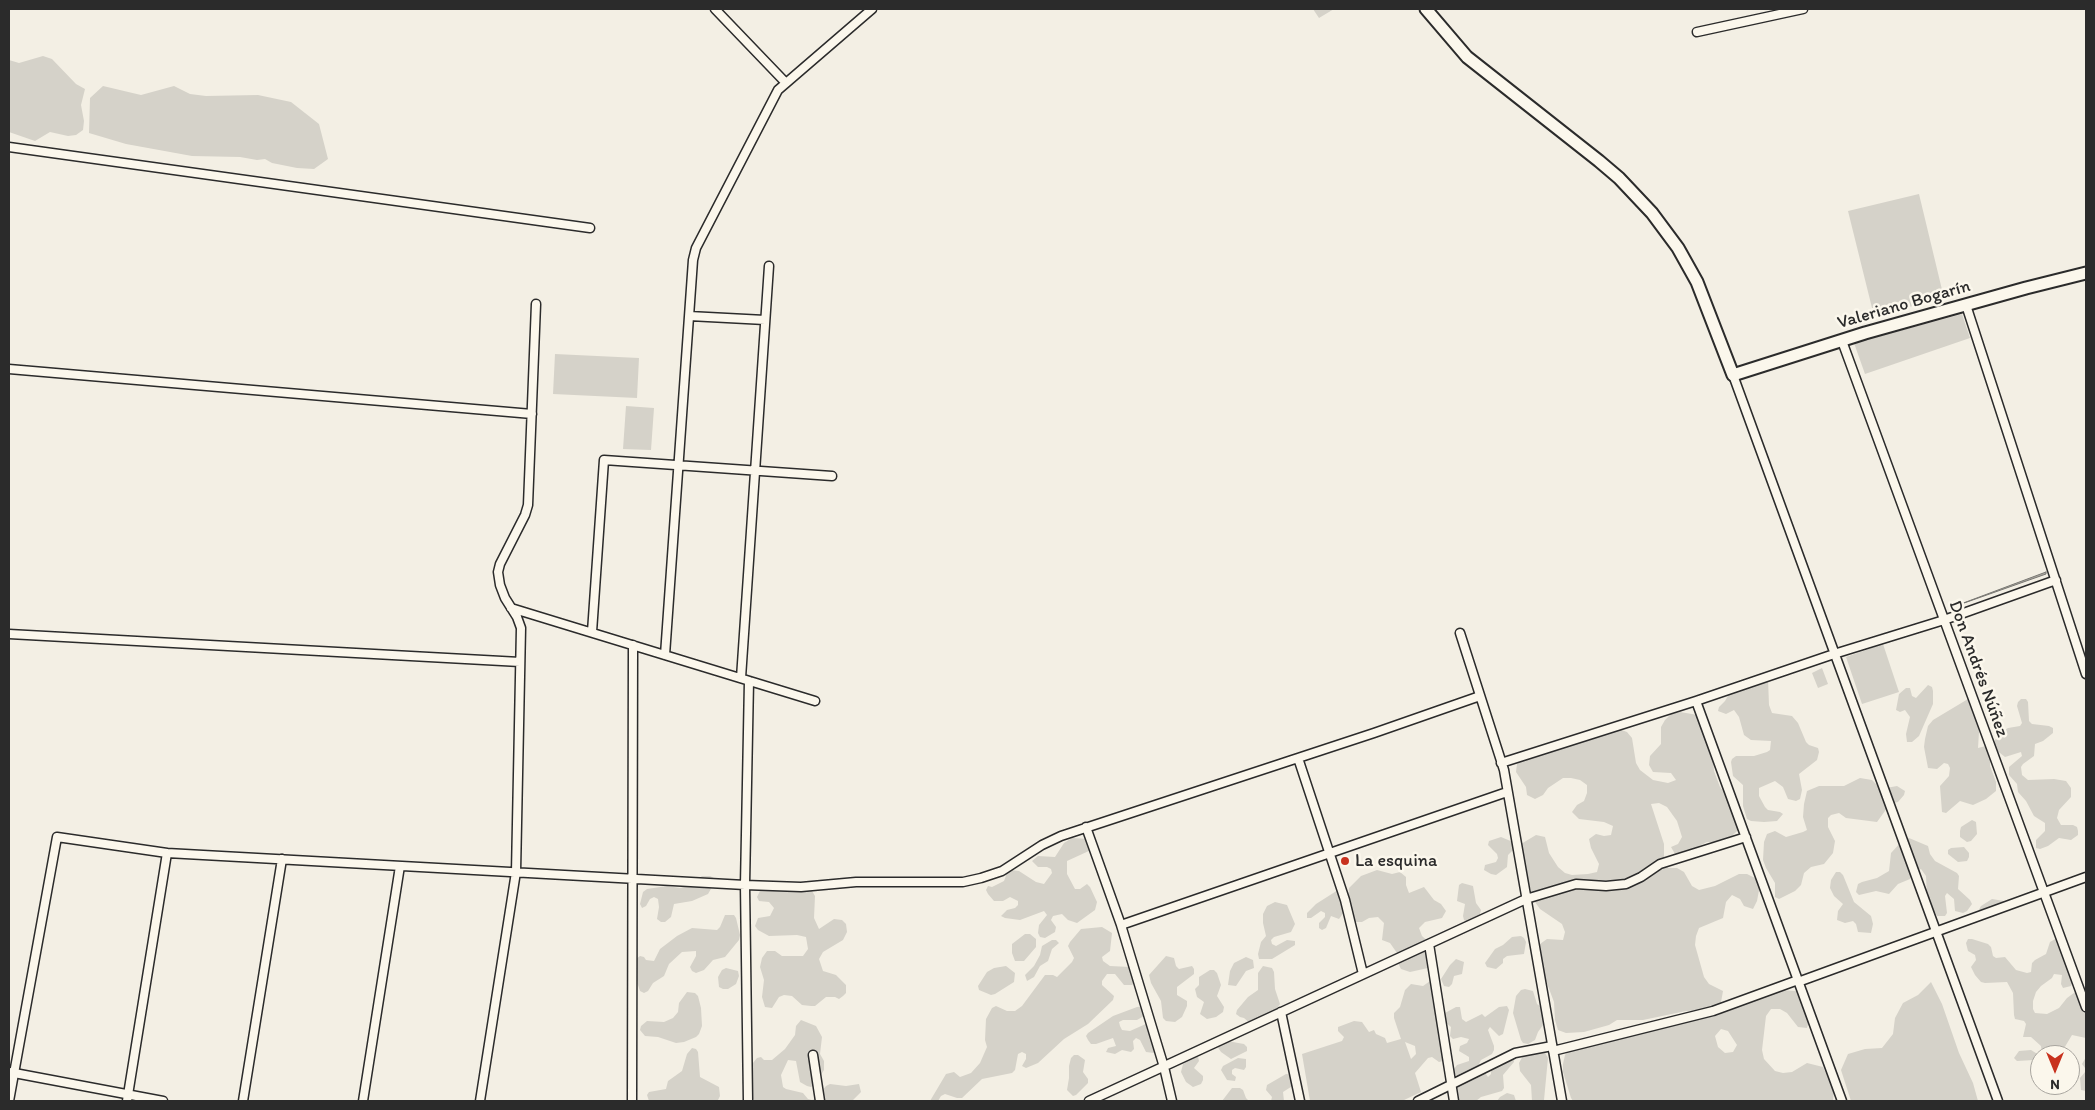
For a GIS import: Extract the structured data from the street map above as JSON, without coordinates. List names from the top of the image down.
{
  "streets": {
    "street": ["Valeriano Bogarín", "Don Andrés Núñez"]
  },
  "crossings": [
    ["Valeriano Bogarín", "Don Andrés Núñez"]
  ],
  "places": ["La esquina"],
  "north": "bottom"
}
